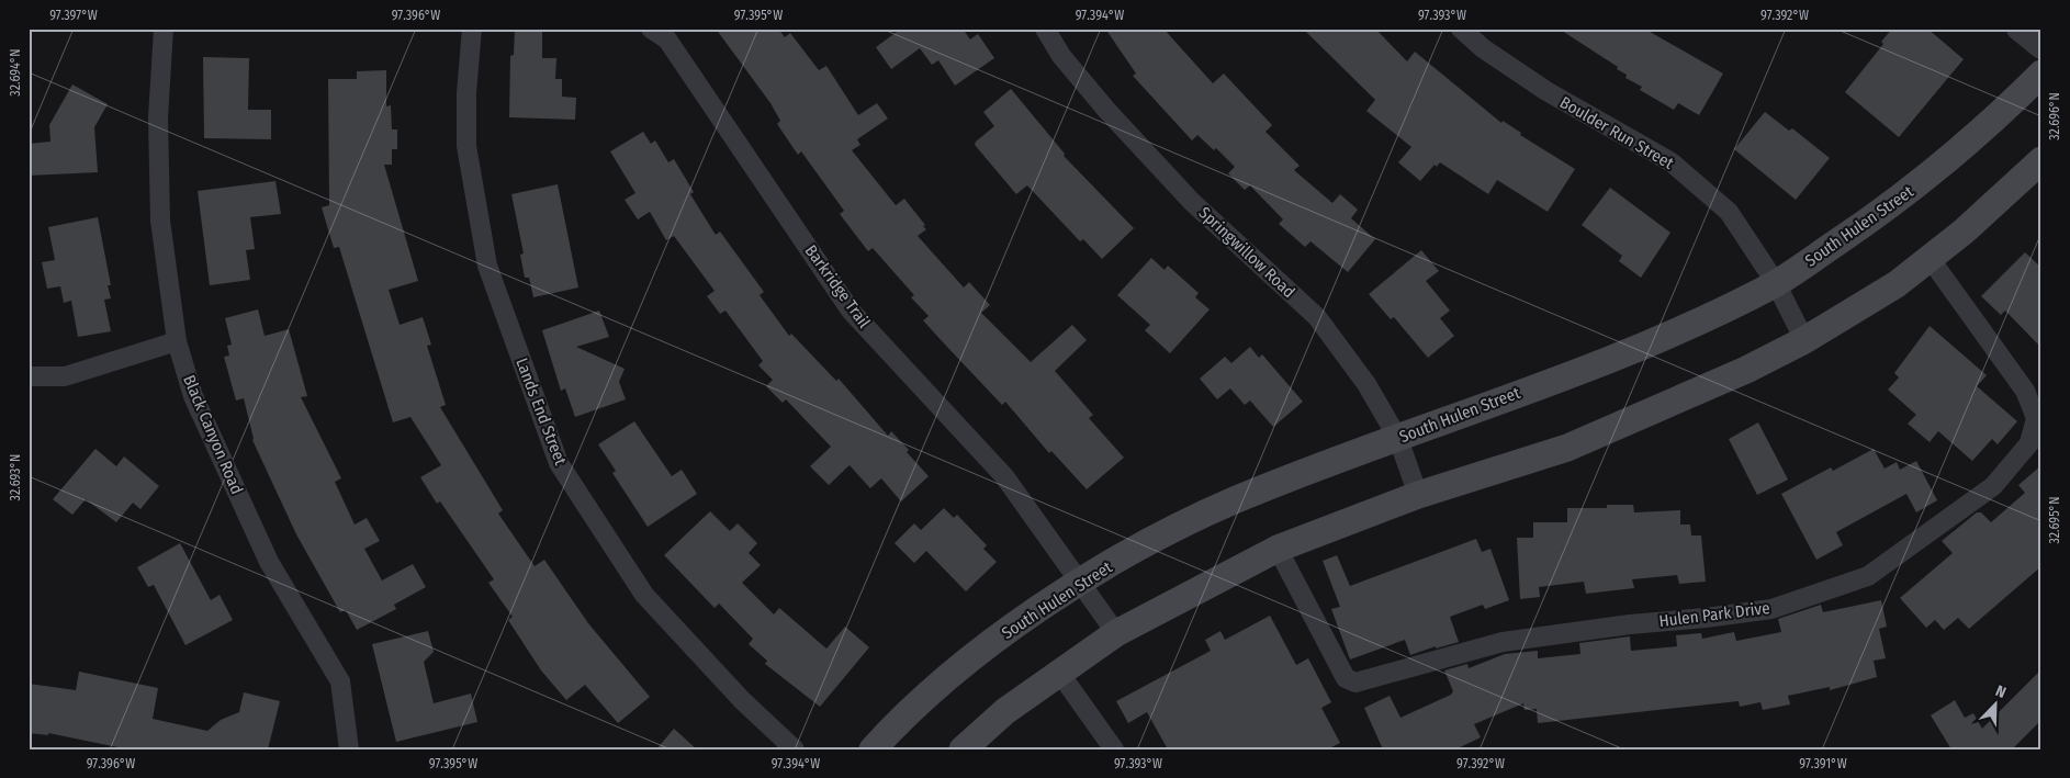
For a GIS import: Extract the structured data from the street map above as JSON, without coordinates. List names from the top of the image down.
{
  "streets": {
    "main road": ["South Hulen Street"],
    "street": [
      "Boulder Run Street",
      "Springwillow Road",
      "Barkridge Trail",
      "Lands End Street",
      "Black Canyon Road",
      "Hulen Park Drive"
    ]
  },
  "crossings": [
    ["Boulder Run Street", "South Hulen Street"],
    ["South Hulen Street", "Springwillow Road"],
    ["South Hulen Street", "Barkridge Trail"]
  ],
  "north": "top right",
  "coordinates": [
    "97.397°W",
    "97.396°W",
    "97.395°W",
    "97.394°W",
    "97.393°W",
    "97.392°W",
    "32.694°N",
    "32.696°N",
    "32.693°N",
    "32.695°N",
    "97.391°W"
  ]
}
